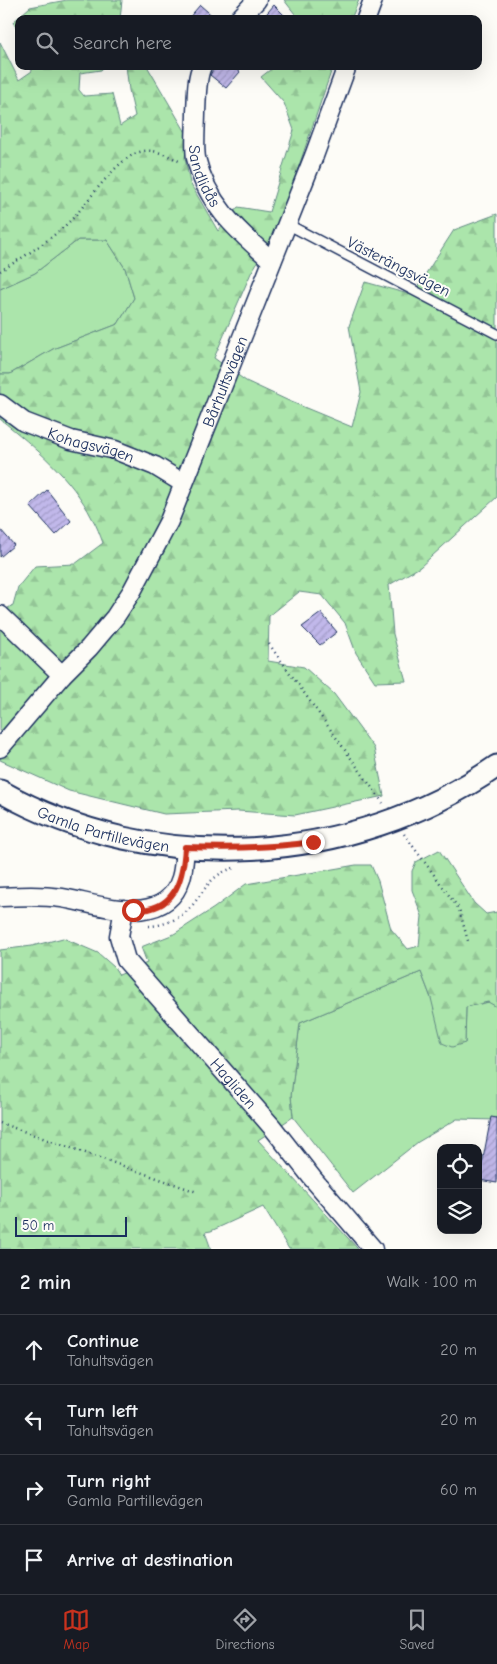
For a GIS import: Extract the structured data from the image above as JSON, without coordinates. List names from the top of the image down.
{
  "streets": {
    "street": [
      "Sandlidås",
      "Bårhultsvägen",
      "Kohagsvägen",
      "Gamla Partillevägen",
      "Hagliden"
    ],
    "lane": ["Västerängsvägen"]
  },
  "crossings": [
    ["Sandlidås", "Bårhultsvägen"],
    ["Västerängsvägen", "Bårhultsvägen"],
    ["Bårhultsvägen", "Kohagsvägen"]
  ],
  "scale_bar": "50 m",
  "page": {
    "search": "Search here",
    "scale": "50 m",
    "heading": ["2 min", "Walk · 100 m"],
    "list": [
      ["Continue", "Tahultsvägen", "20 m"],
      ["Turn left", "Tahultsvägen", "20 m"],
      ["Turn right", "Gamla Partillevägen", "60 m"],
      "Arrive at destination"
    ],
    "nav": ["Map", "Directions", "Saved"]
  }
}
